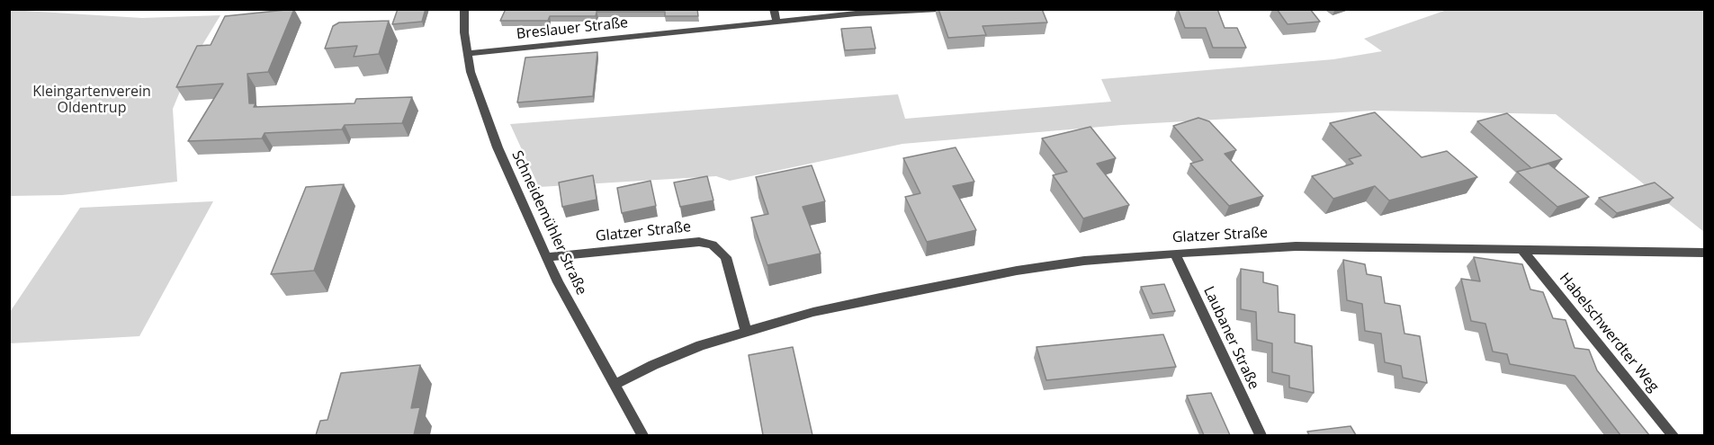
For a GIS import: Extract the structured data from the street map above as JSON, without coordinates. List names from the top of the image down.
{
  "streets": {
    "street": [
      "Breslauer Straße",
      "Schneidemühler Straße",
      "Glatzer Straße",
      "Habelschwerdter Weg",
      "Laubaner Straße"
    ]
  },
  "crossings": [
    ["Breslauer Straße", "Schneidemühler Straße"],
    ["Schneidemühler Straße", "Glatzer Straße"],
    ["Glatzer Straße", "Habelschwerdter Weg"],
    ["Glatzer Straße", "Laubaner Straße"]
  ],
  "parks": ["Kleingartenverein Oldentrup"]
}
